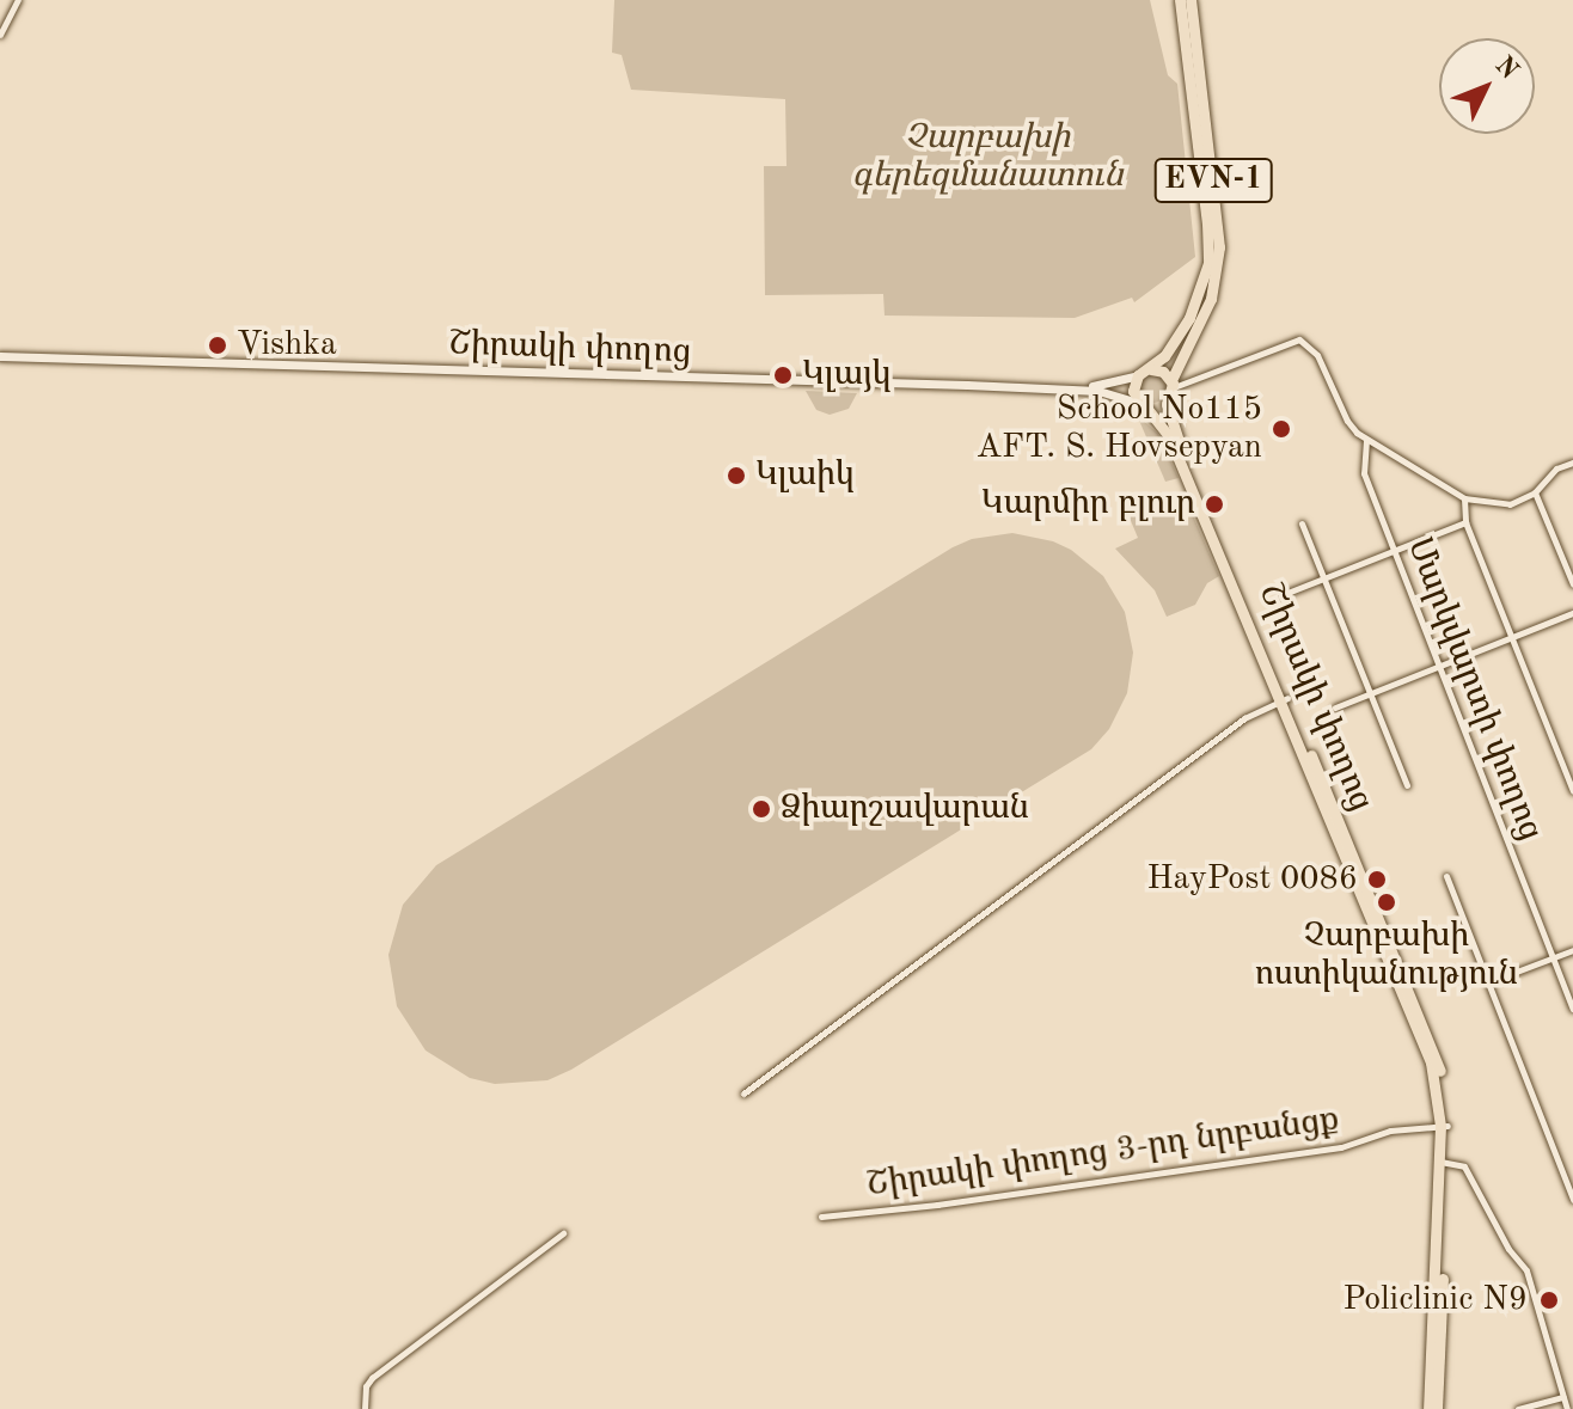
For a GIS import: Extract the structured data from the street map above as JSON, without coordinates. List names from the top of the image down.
{
  "streets": {
    "highway": ["EVN-1", "Շիրակի փողոց"],
    "street": ["Մարկվարտի փողոց", "Շիրակի փողոց 3-րդ նրբանցք"]
  },
  "crossings": [
    ["EVN-1", "Շիրակի փողոց"],
    ["Շիրակի փողոց", "Շիրակի փողոց 3-րդ նրբանցք"]
  ],
  "parks": ["Չարբախի գերեզմանատուն"],
  "places": [
    "Vishka",
    "Կլայկ",
    "School No115 AFT. S. Hovsepyan",
    "Կլաիկ",
    "Կարմիր բլուր",
    "Ձիարշավարան",
    "HayPost 0086",
    "Չարբախի ոստիկանություն",
    "Policlinic N9"
  ],
  "north": "top right"
}
